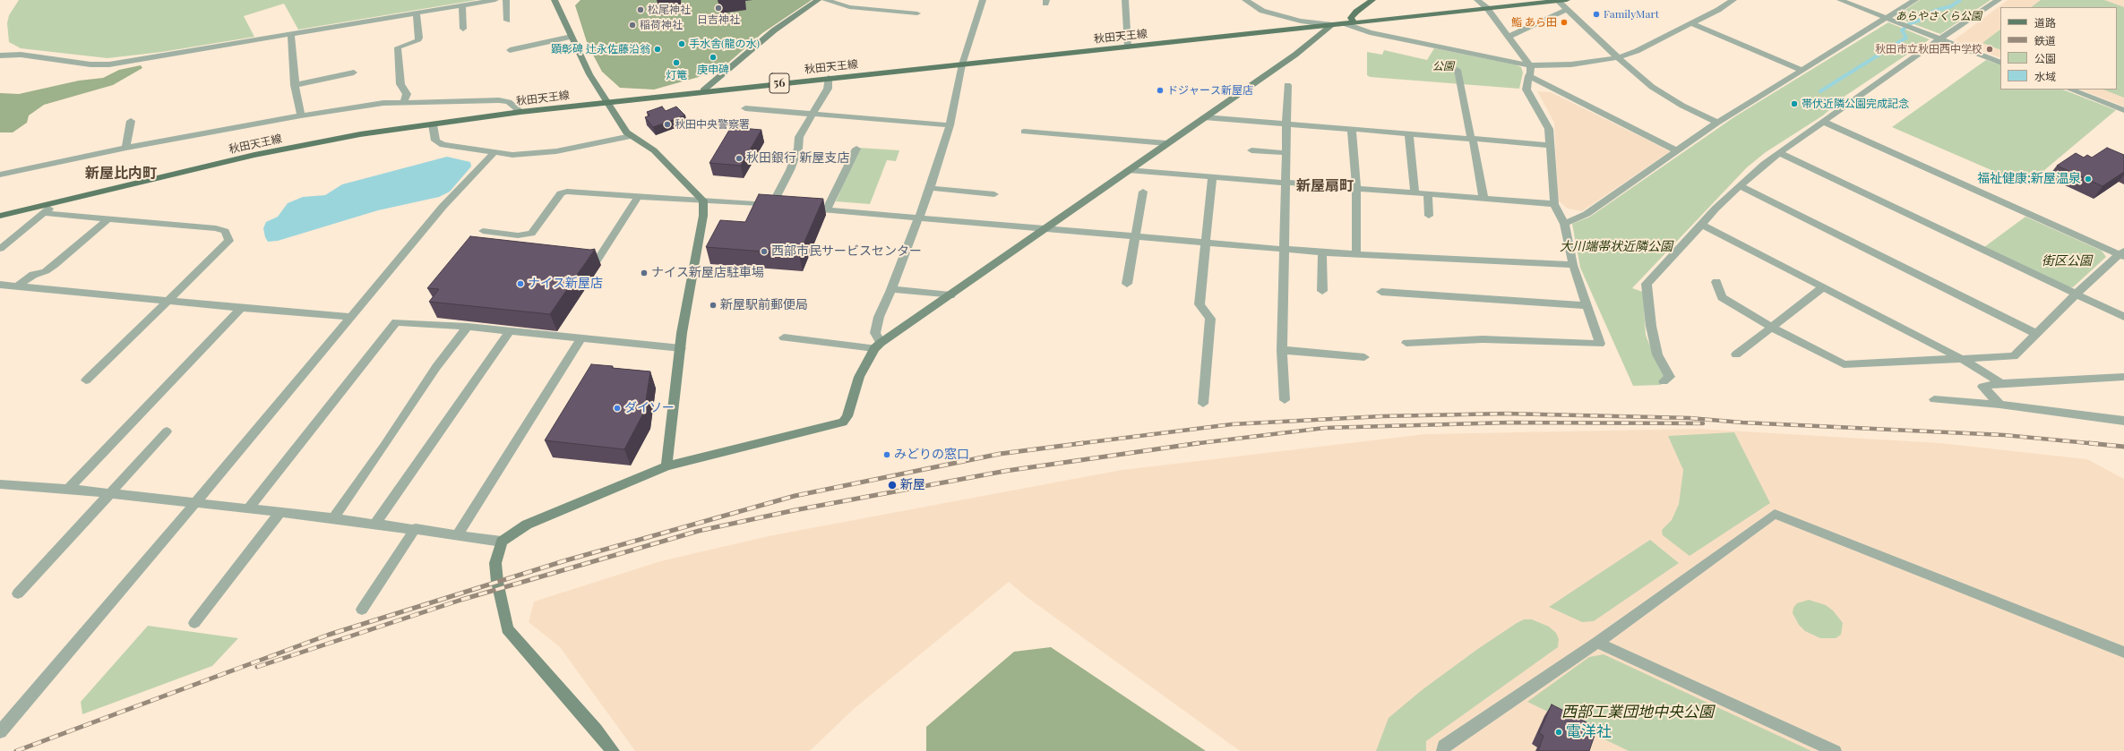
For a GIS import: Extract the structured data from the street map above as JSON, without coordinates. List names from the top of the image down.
{
  "streets": {
    "main road": ["秋田天王線", "56"]
  },
  "districts": ["新屋比内町", "新屋扇町"],
  "parks": [
    "あらやさくら公園",
    "公園",
    "大川端帯状近隣公園",
    "街区公園",
    "西部工業団地中央公園"
  ],
  "places": [
    "日吉神社",
    "松尾神社",
    "FamilyMart",
    "鮨 あら田",
    "稲荷神社",
    "手水舎(龍の水)",
    "顕彰碑 辻永佐藤沿翁",
    "秋田市立秋田西中学校",
    "庚申碑",
    "灯篭",
    "ドジャース新屋店",
    "帯伏近隣公園完成記念",
    "秋田中央警察署",
    "秋田銀行 新屋支店",
    "福祉健康;新屋温泉",
    "西部市民サービスセンター",
    "ナイス新屋店駐車場",
    "ナイス新屋店",
    "新屋駅前郵便局",
    "ダイソー",
    "みどりの窓口",
    "新屋",
    "電洋社"
  ],
  "legend": [
    "道路",
    "鉄道",
    "公園",
    "水域"
  ]
}
